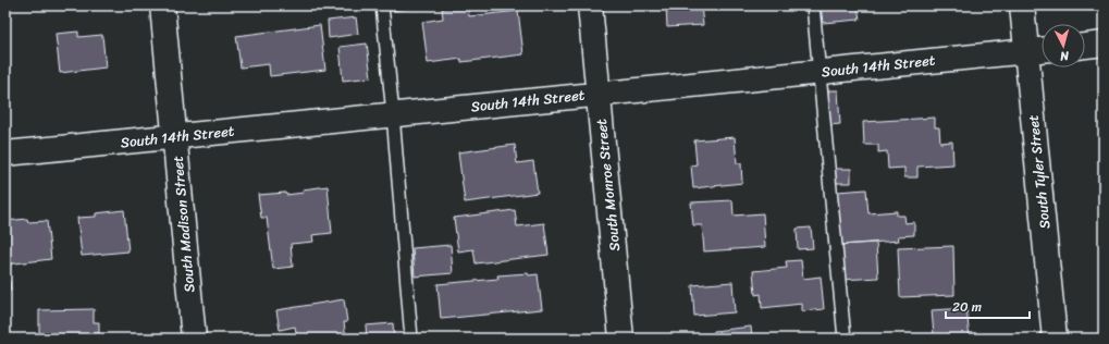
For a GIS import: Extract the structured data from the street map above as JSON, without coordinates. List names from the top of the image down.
{
  "streets": {
    "street": [
      "South 14th Street",
      "South Tyler Street",
      "South Monroe Street",
      "South Madison Street"
    ]
  },
  "crossings": [
    ["South 14th Street", "South Tyler Street"],
    ["South 14th Street", "South Monroe Street"],
    ["South 14th Street", "South Madison Street"]
  ],
  "scale_bar": "20 m",
  "north": "bottom"
}
